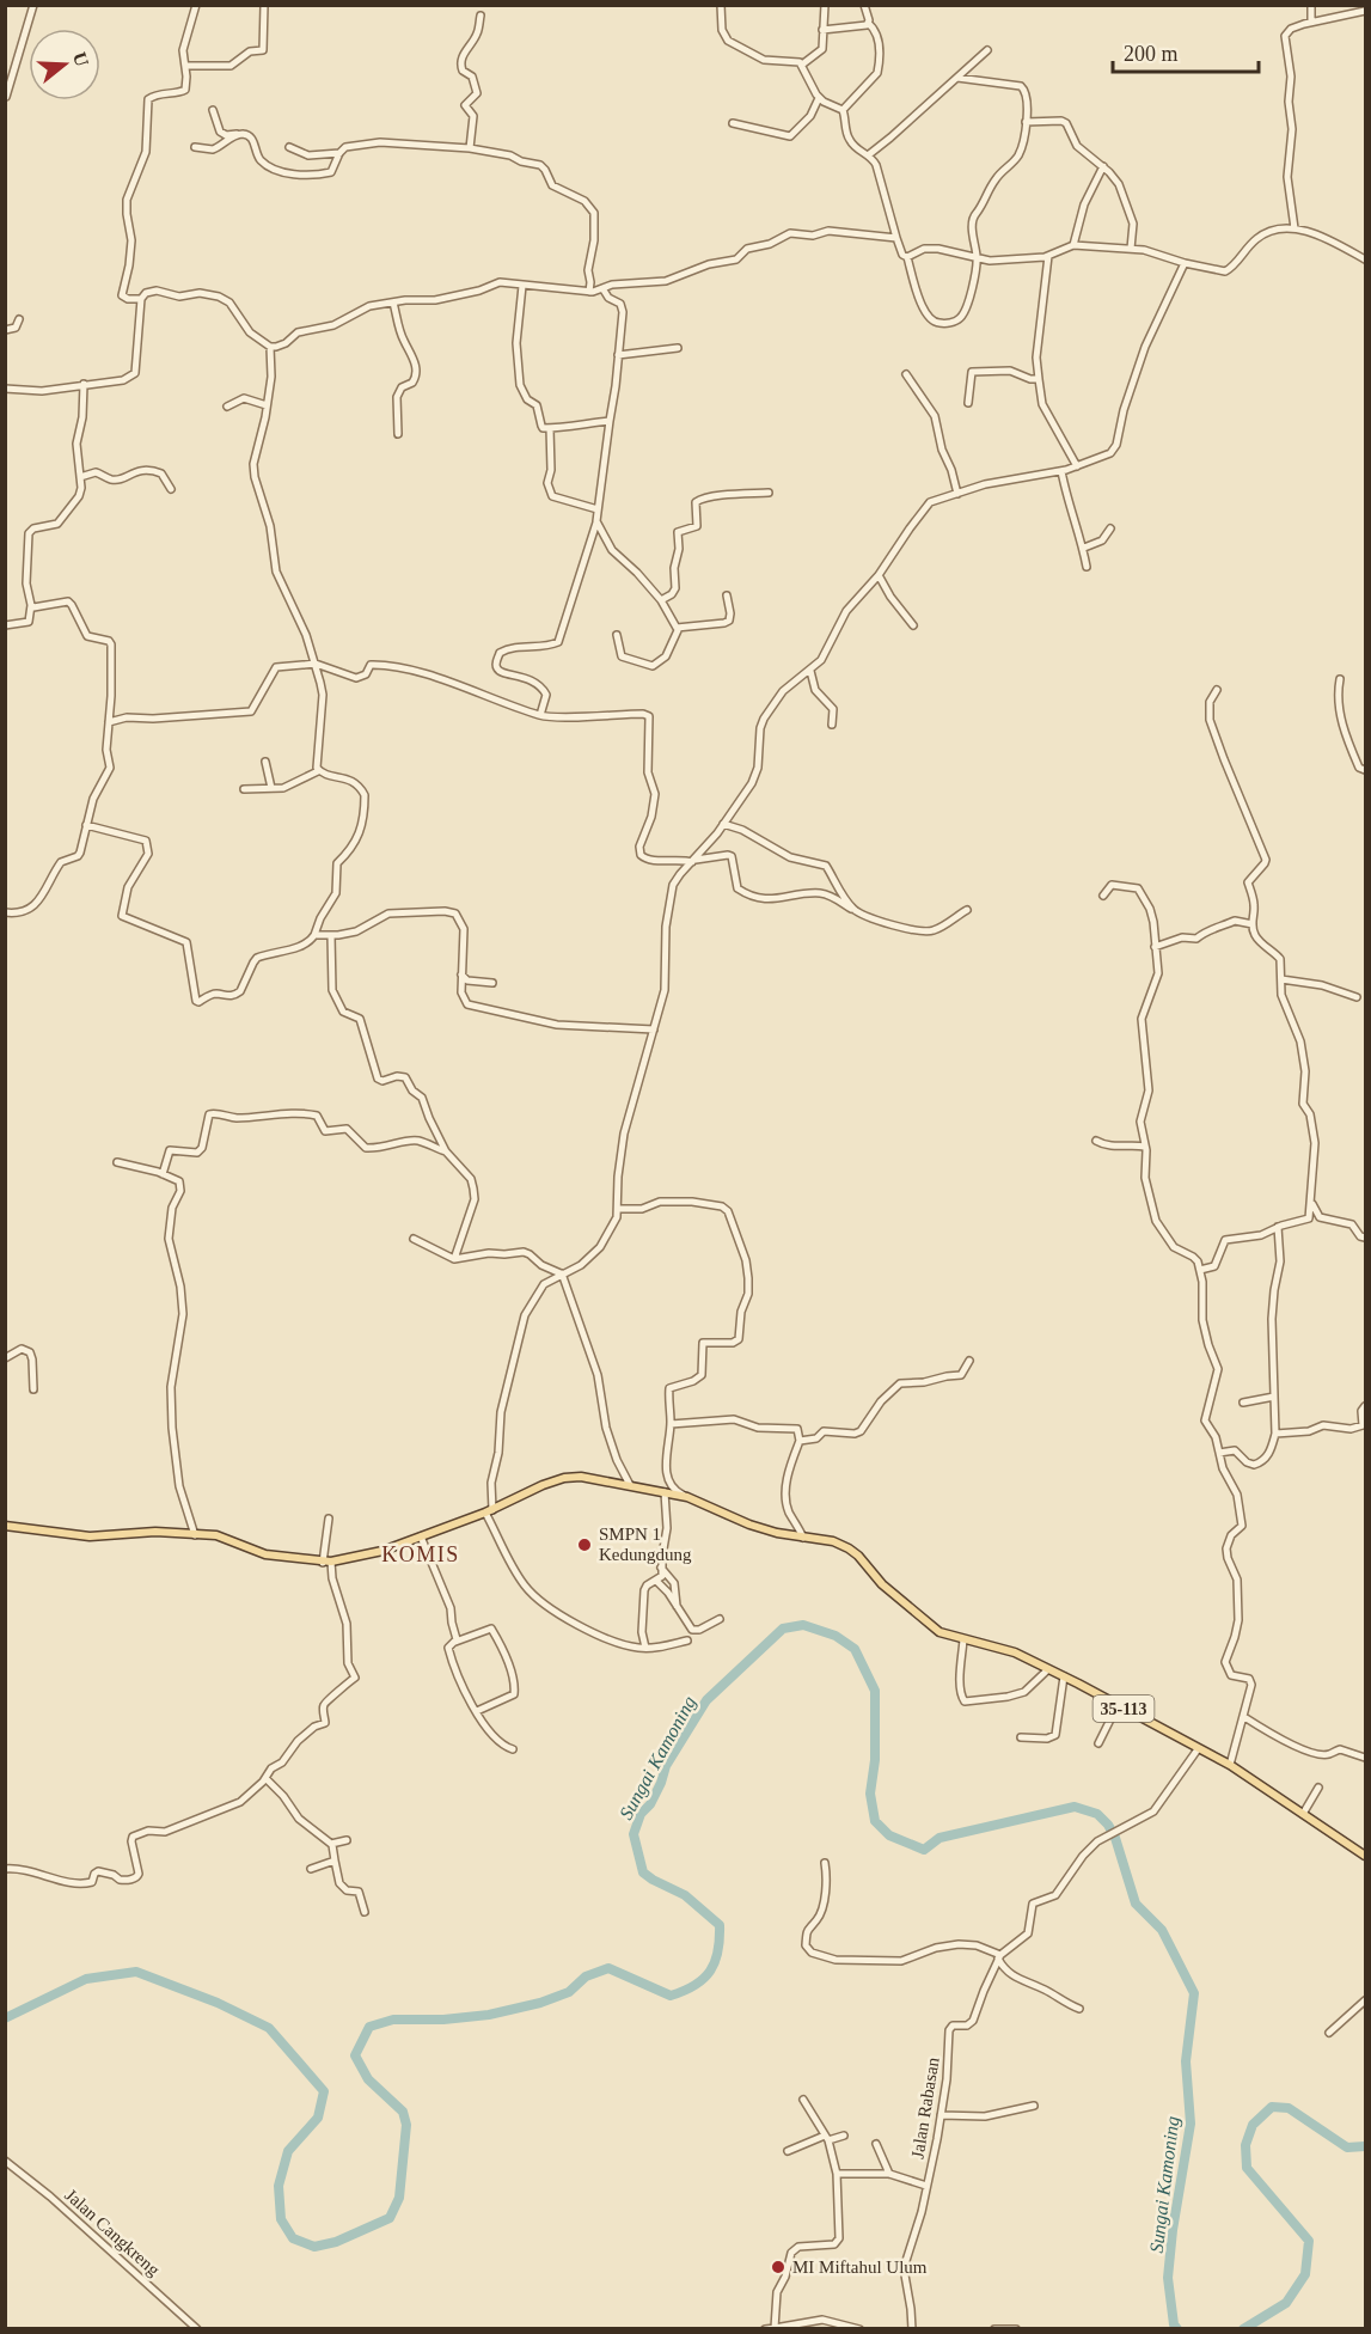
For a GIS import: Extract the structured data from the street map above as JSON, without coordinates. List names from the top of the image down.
{
  "streets": {
    "main road": ["35-113"],
    "street": ["Jalan Rabasan", "Jalan Cangkreng"]
  },
  "crossings": [
    ["35-113", "Jalan Rabasan"]
  ],
  "districts": ["KOMIS"],
  "water": ["Sungai Kamoning"],
  "places": ["SMPN 1 Kedungdung", "MI Miftahul Ulum"],
  "scale_bar": "200 m",
  "north": "right"
}
